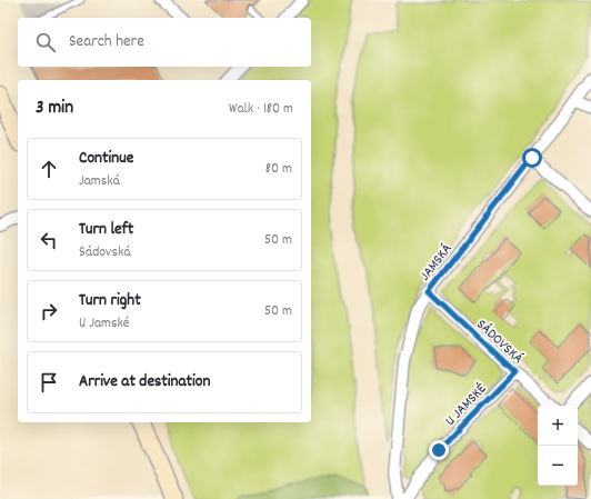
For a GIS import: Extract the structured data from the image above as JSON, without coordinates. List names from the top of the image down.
{
  "streets": {
    "street": ["JAMSKÁ", "SÁDOVSKÁ", "U JAMSKÉ"]
  },
  "crossings": [
    ["JAMSKÁ", "SÁDOVSKÁ"],
    ["SÁDOVSKÁ", "U JAMSKÉ"]
  ],
  "page": {
    "search": "Search here",
    "heading": ["3 min", "Walk · 180 m"],
    "list": [
      ["Continue", "Jamská", "80 m"],
      ["Turn left", "Sádovská", "50 m"],
      ["Turn right", "U Jamské", "50 m"],
      "Arrive at destination"
    ],
    "map_buttons": ["+", "−"]
  }
}
